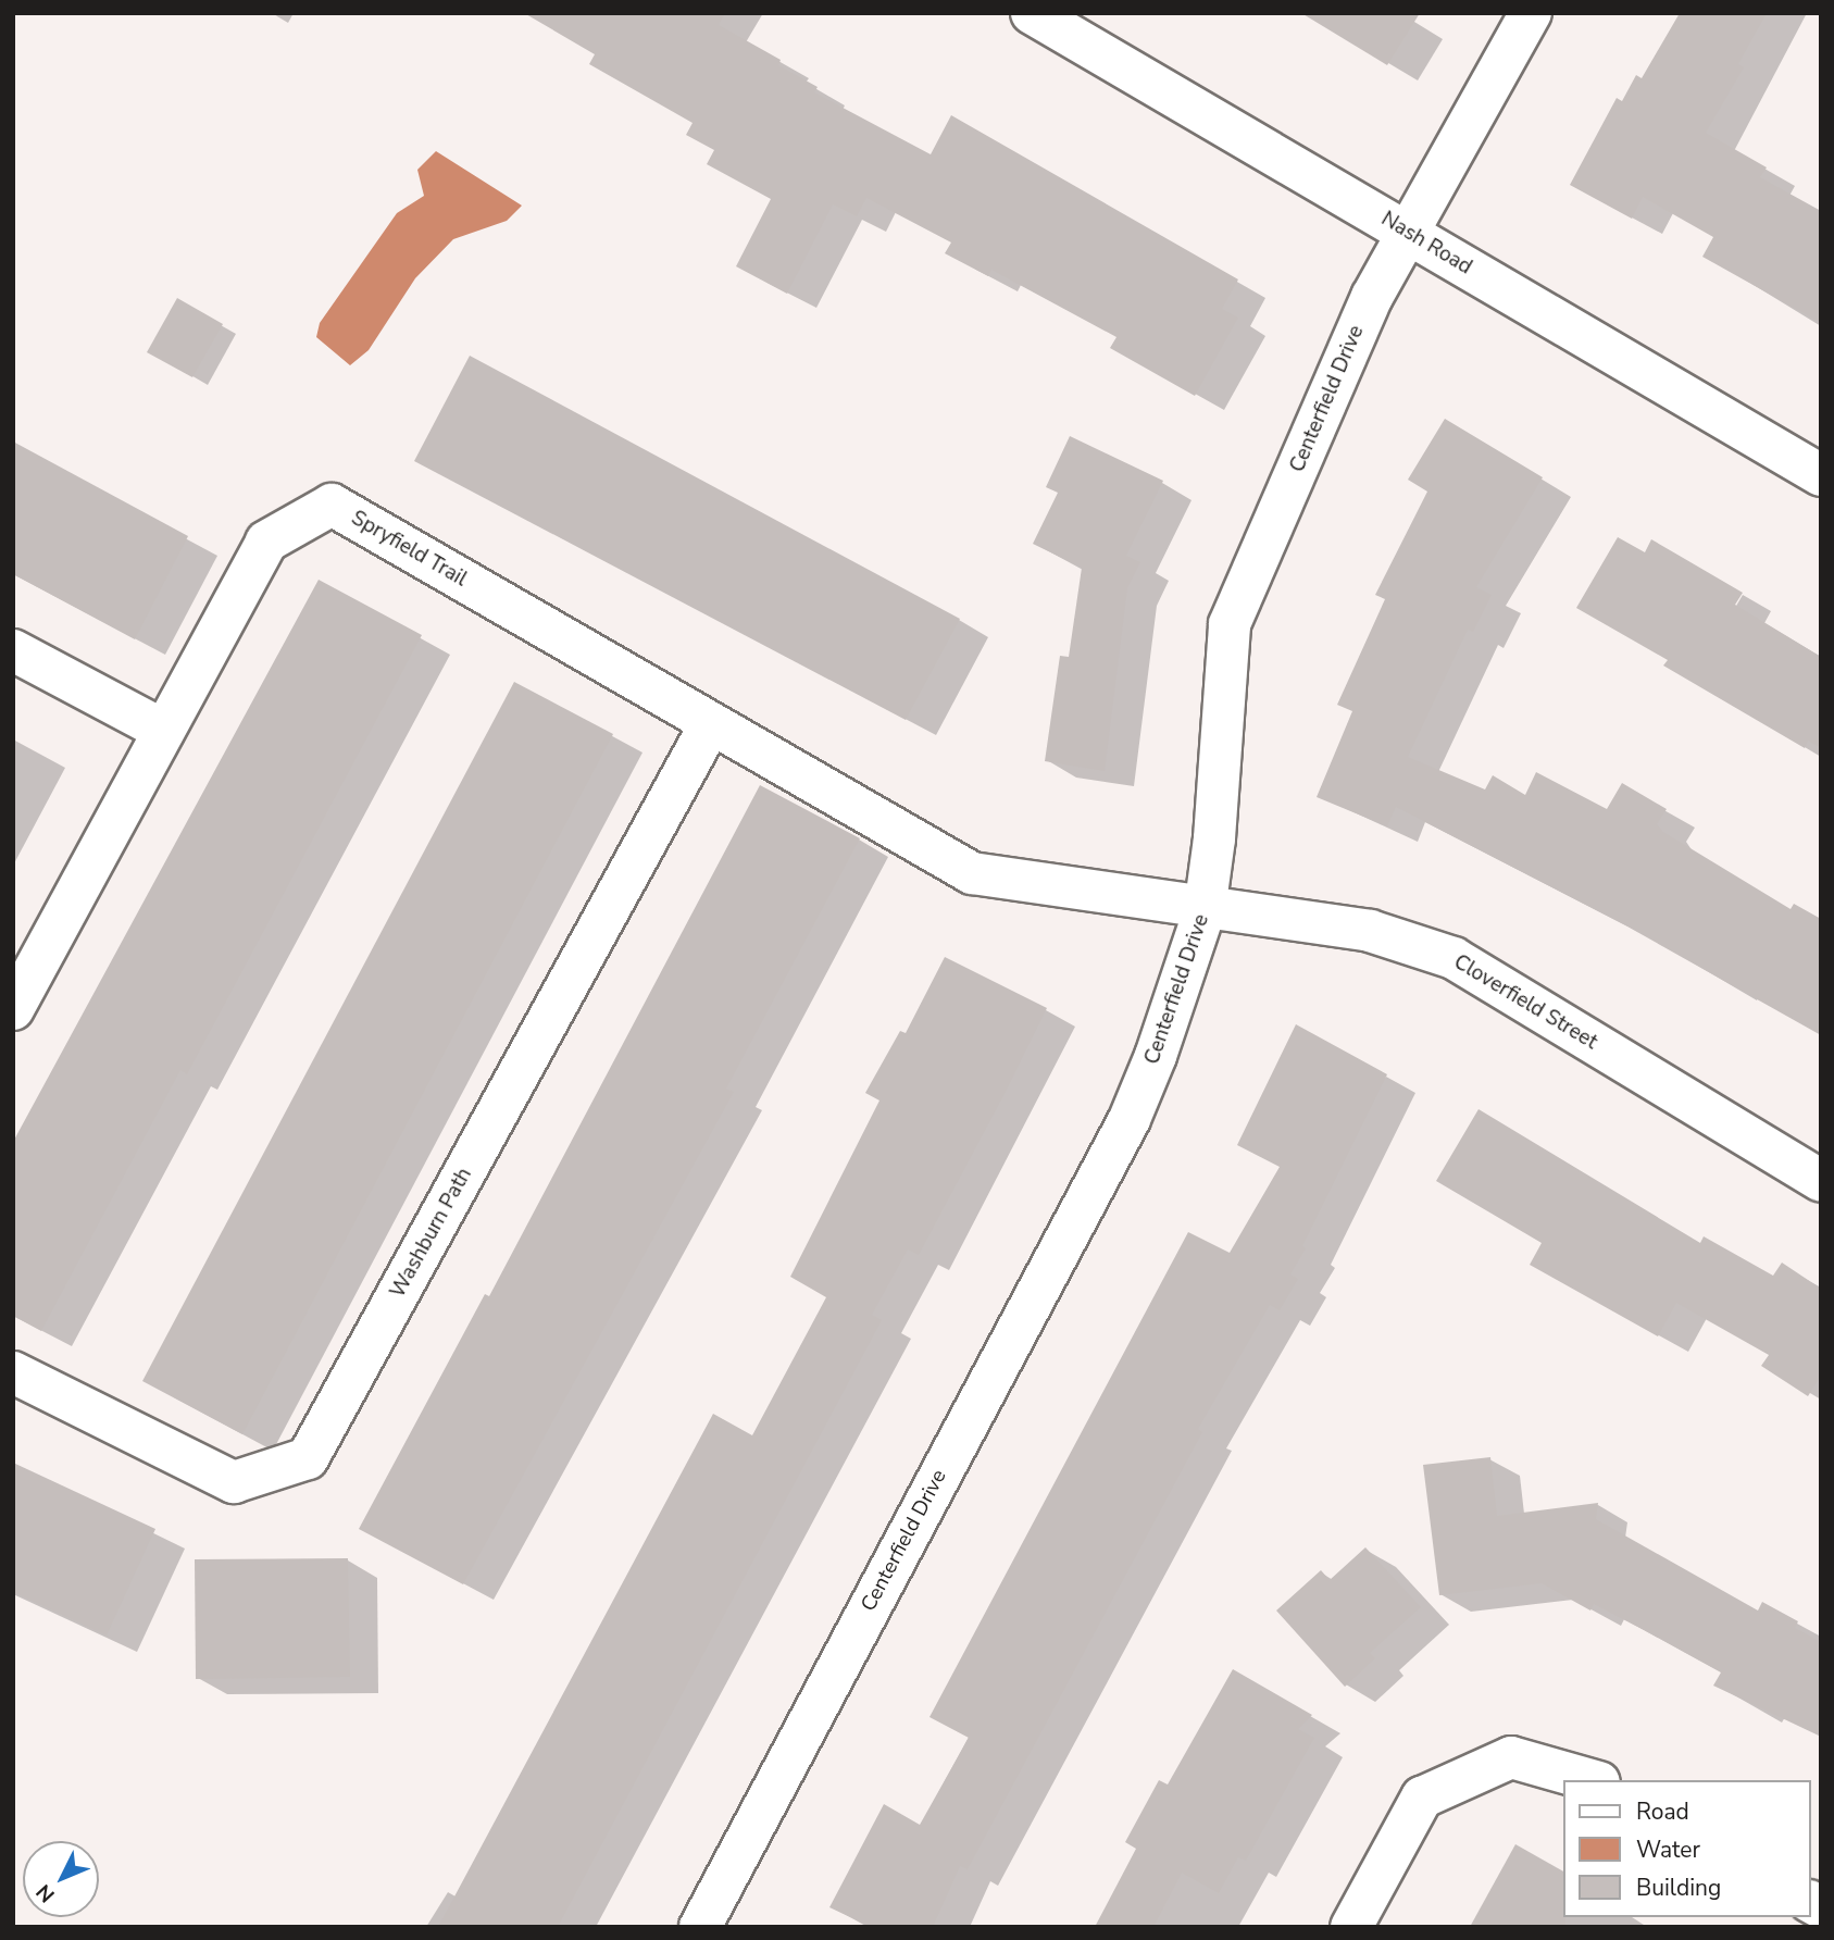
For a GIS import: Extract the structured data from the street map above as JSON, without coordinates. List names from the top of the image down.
{
  "streets": {
    "street": [
      "Nash Road",
      "Centerfield Drive",
      "Spryfield Trail",
      "Cloverfield Street",
      "Washburn Path"
    ]
  },
  "crossings": [
    ["Nash Road", "Centerfield Drive"],
    ["Centerfield Drive", "Cloverfield Street"],
    ["Spryfield Trail", "Cloverfield Street"],
    ["Spryfield Trail", "Washburn Path"]
  ],
  "legend": ["Road", "Water", "Building"],
  "north": "bottom left"
}
